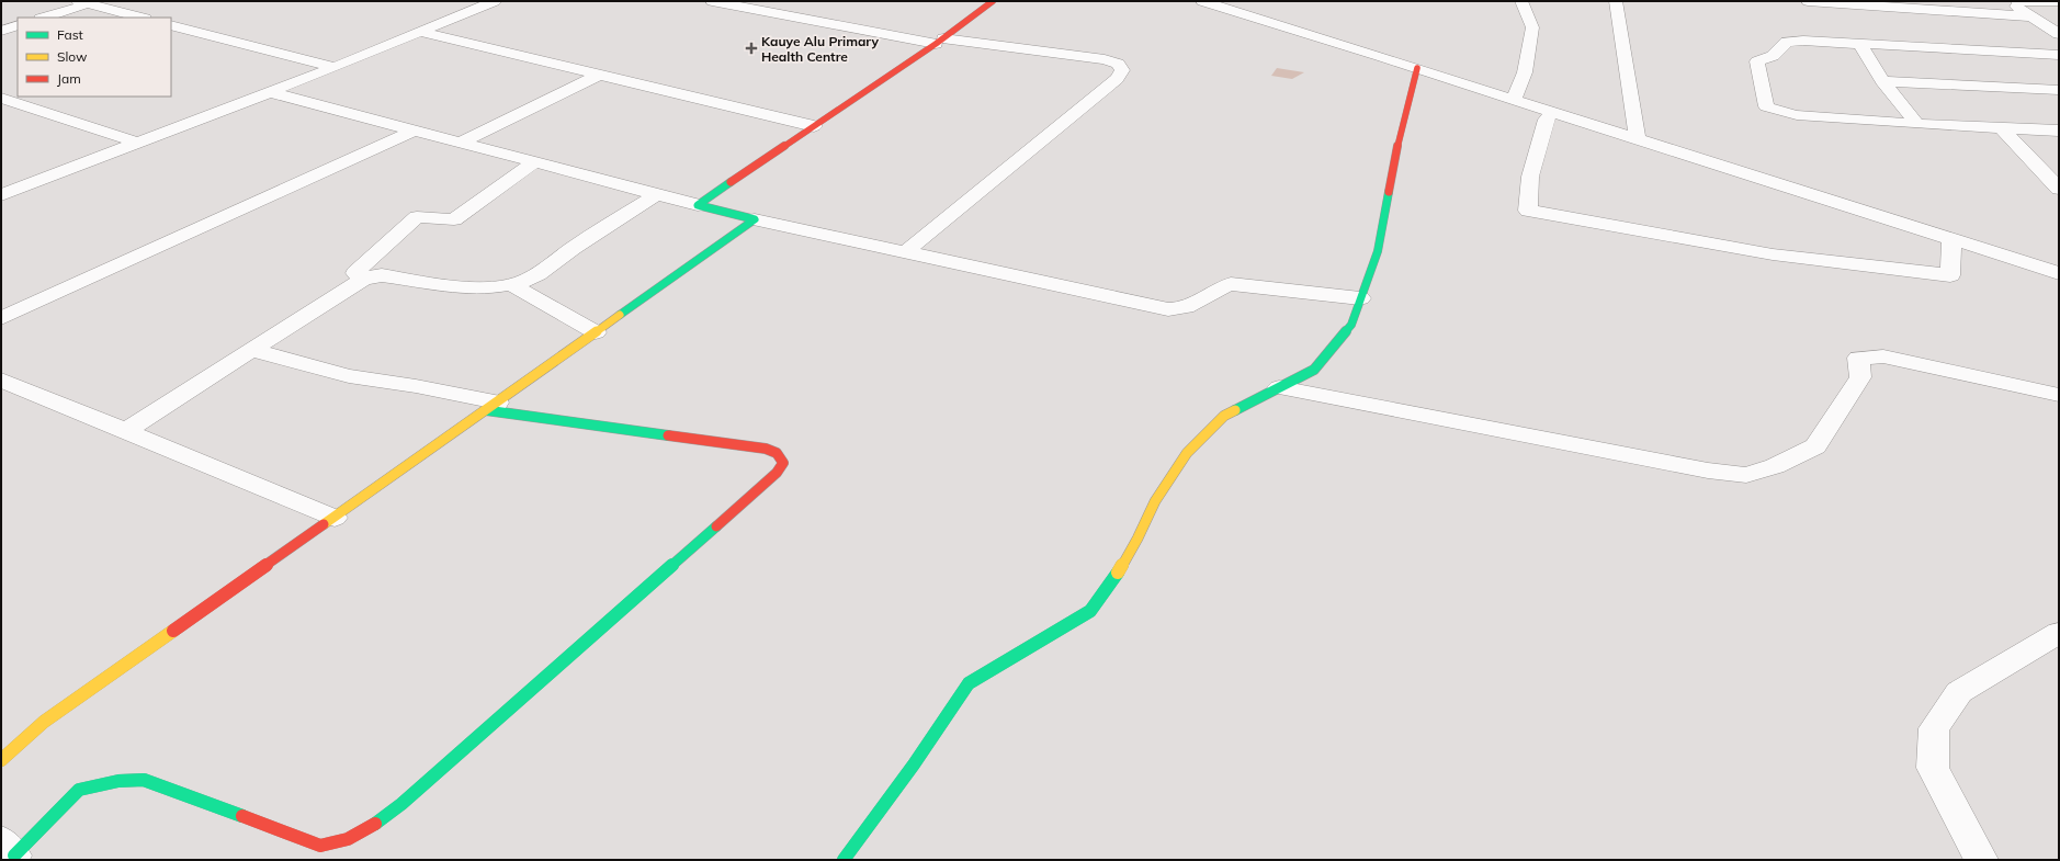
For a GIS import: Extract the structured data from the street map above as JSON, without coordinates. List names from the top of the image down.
{
  "places": {
    "health": ["Kauye Alu Primary Health Centre"]
  },
  "legend": ["Fast", "Slow", "Jam"]
}
